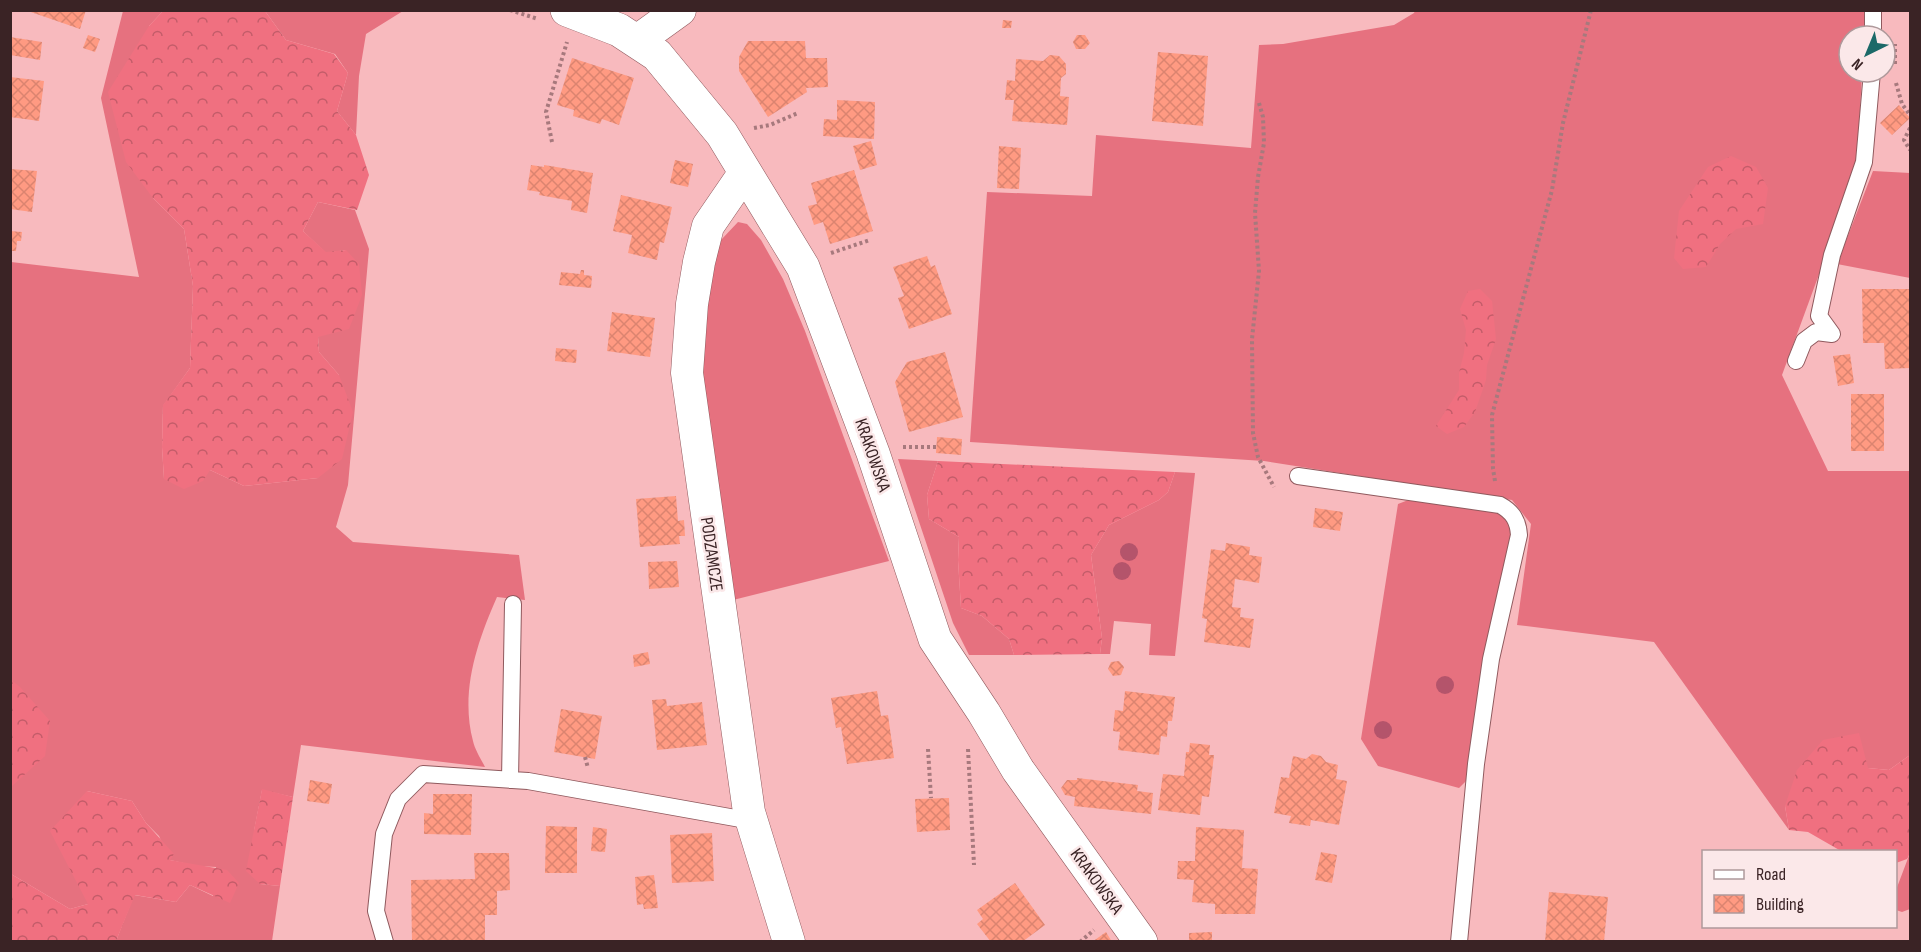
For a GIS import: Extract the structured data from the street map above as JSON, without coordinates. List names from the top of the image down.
{
  "streets": {
    "street": ["KRAKOWSKA", "PODZAMCZE"]
  },
  "crossings": [
    ["KRAKOWSKA", "PODZAMCZE"]
  ],
  "legend": ["Road", "Building"],
  "north": "bottom left"
}
